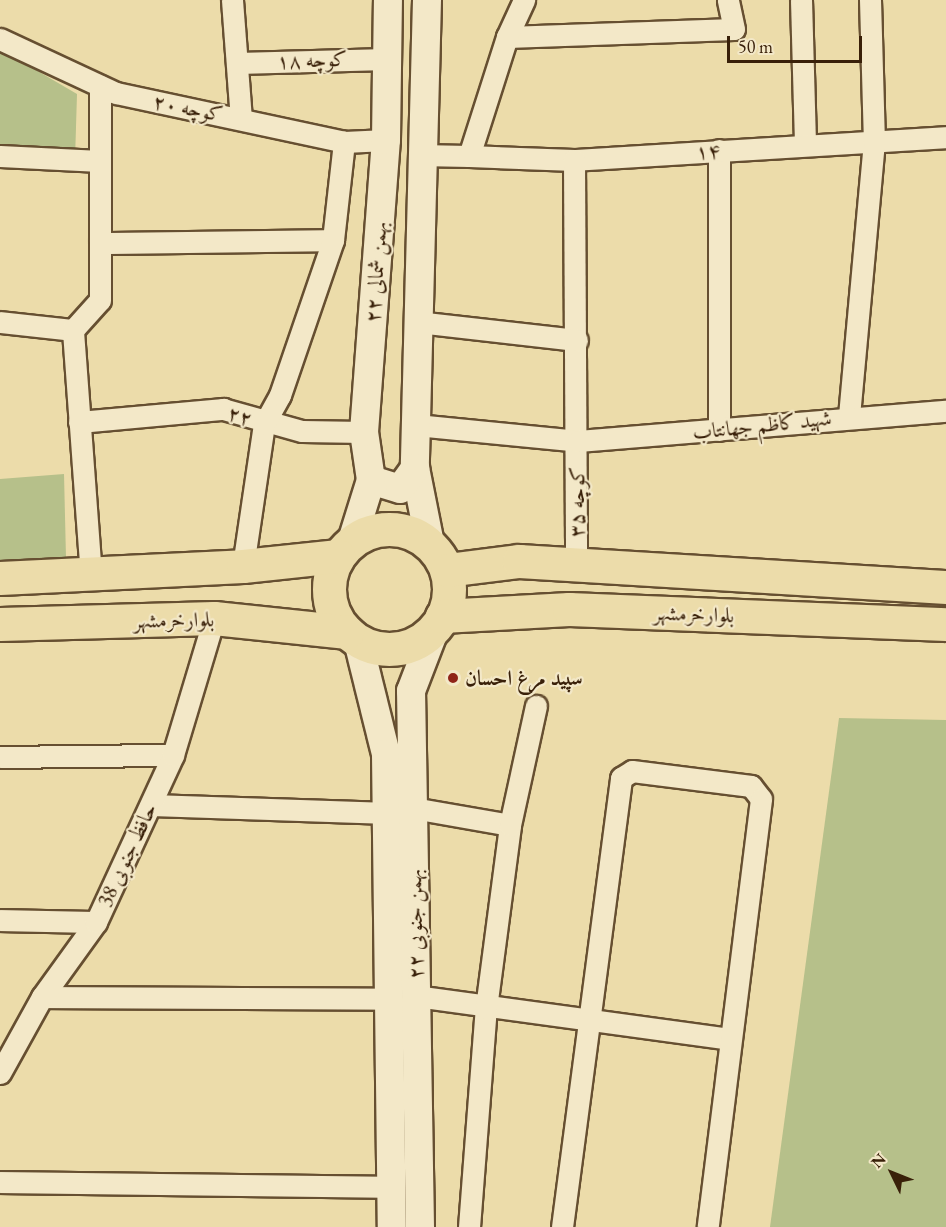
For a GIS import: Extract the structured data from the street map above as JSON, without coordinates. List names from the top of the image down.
{
  "streets": {
    "main road": ["۲۲ بهمن شمالی", "بلوارخرمشهر", "۲۲ بهمن جنوبی"],
    "street": [
      "کوچه ۱۸",
      "کوچه ۲۰",
      "۱۴",
      "۲۲",
      "شهید کاظم جهانتاب",
      "کوچه ۳۵",
      "حافظ جنوبی 38"
    ]
  },
  "crossings": [
    ["کوچه ۱۸", "۲۲ بهمن شمالی"],
    ["کوچه ۲۰", "۲۲ بهمن شمالی"],
    ["۱۴", "۲۲ بهمن شمالی"],
    ["۱۴", "کوچه ۳۵"],
    ["۲۲ بهمن شمالی", "۲۲"],
    ["۲۲ بهمن شمالی", "شهید کاظم جهانتاب"],
    ["۲۲ بهمن شمالی", "بلوارخرمشهر"],
    ["۲۲ بهمن شمالی", "۲۲ بهمن جنوبی"],
    ["شهید کاظم جهانتاب", "کوچه ۳۵"],
    ["کوچه ۳۵", "بلوارخرمشهر"],
    ["بلوارخرمشهر", "حافظ جنوبی 38"],
    ["بلوارخرمشهر", "۲۲ بهمن جنوبی"]
  ],
  "places": ["سپید مرغ احسان"],
  "scale_bar": "50 m",
  "north": "top left"
}
